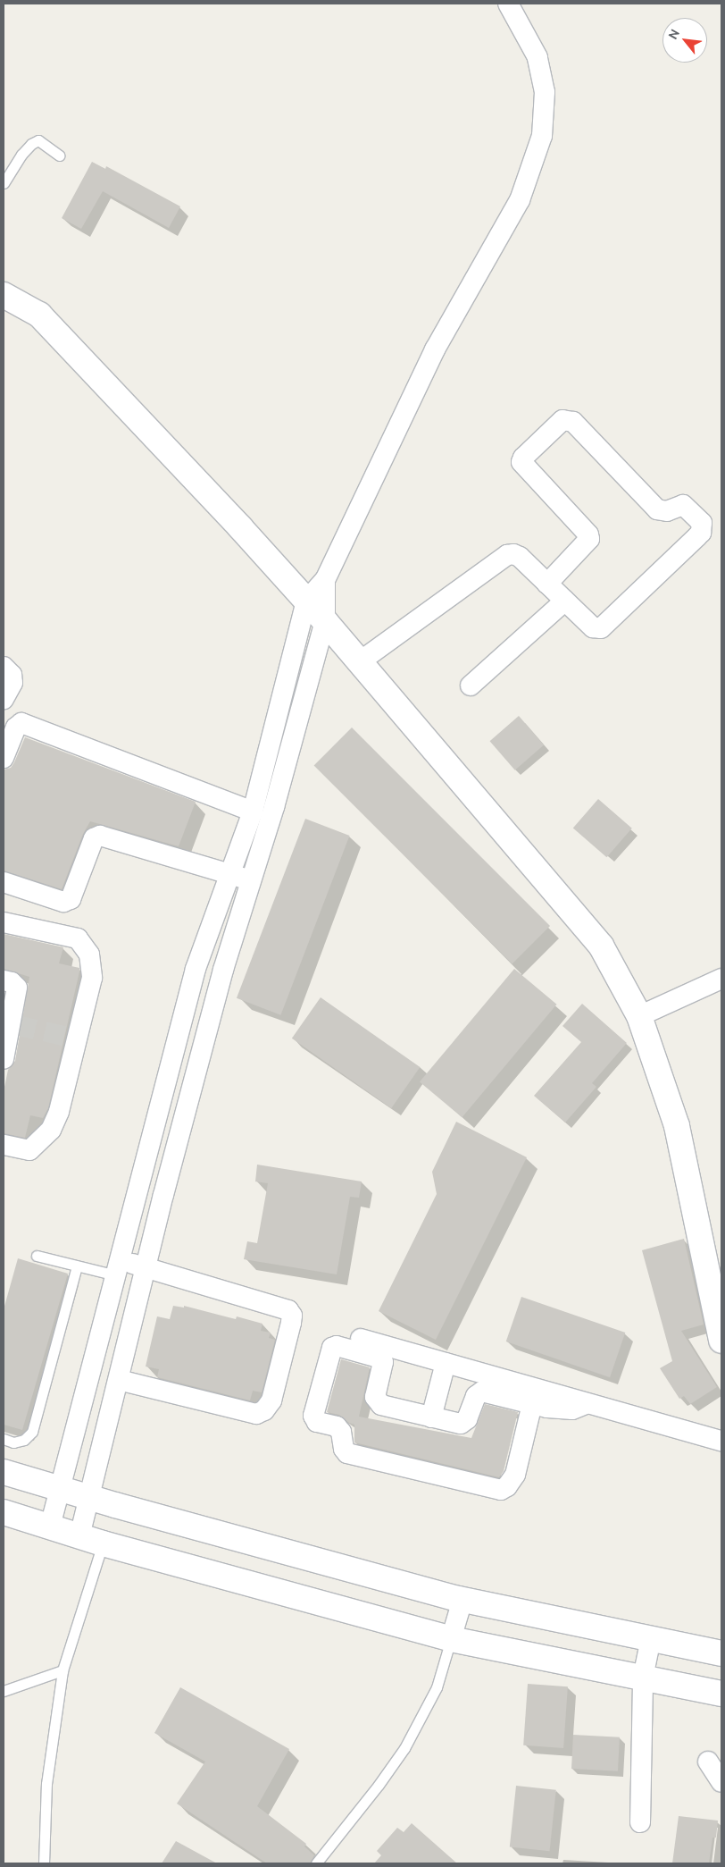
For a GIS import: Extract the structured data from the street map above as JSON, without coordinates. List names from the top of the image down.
{
  "north": "top left"
}
